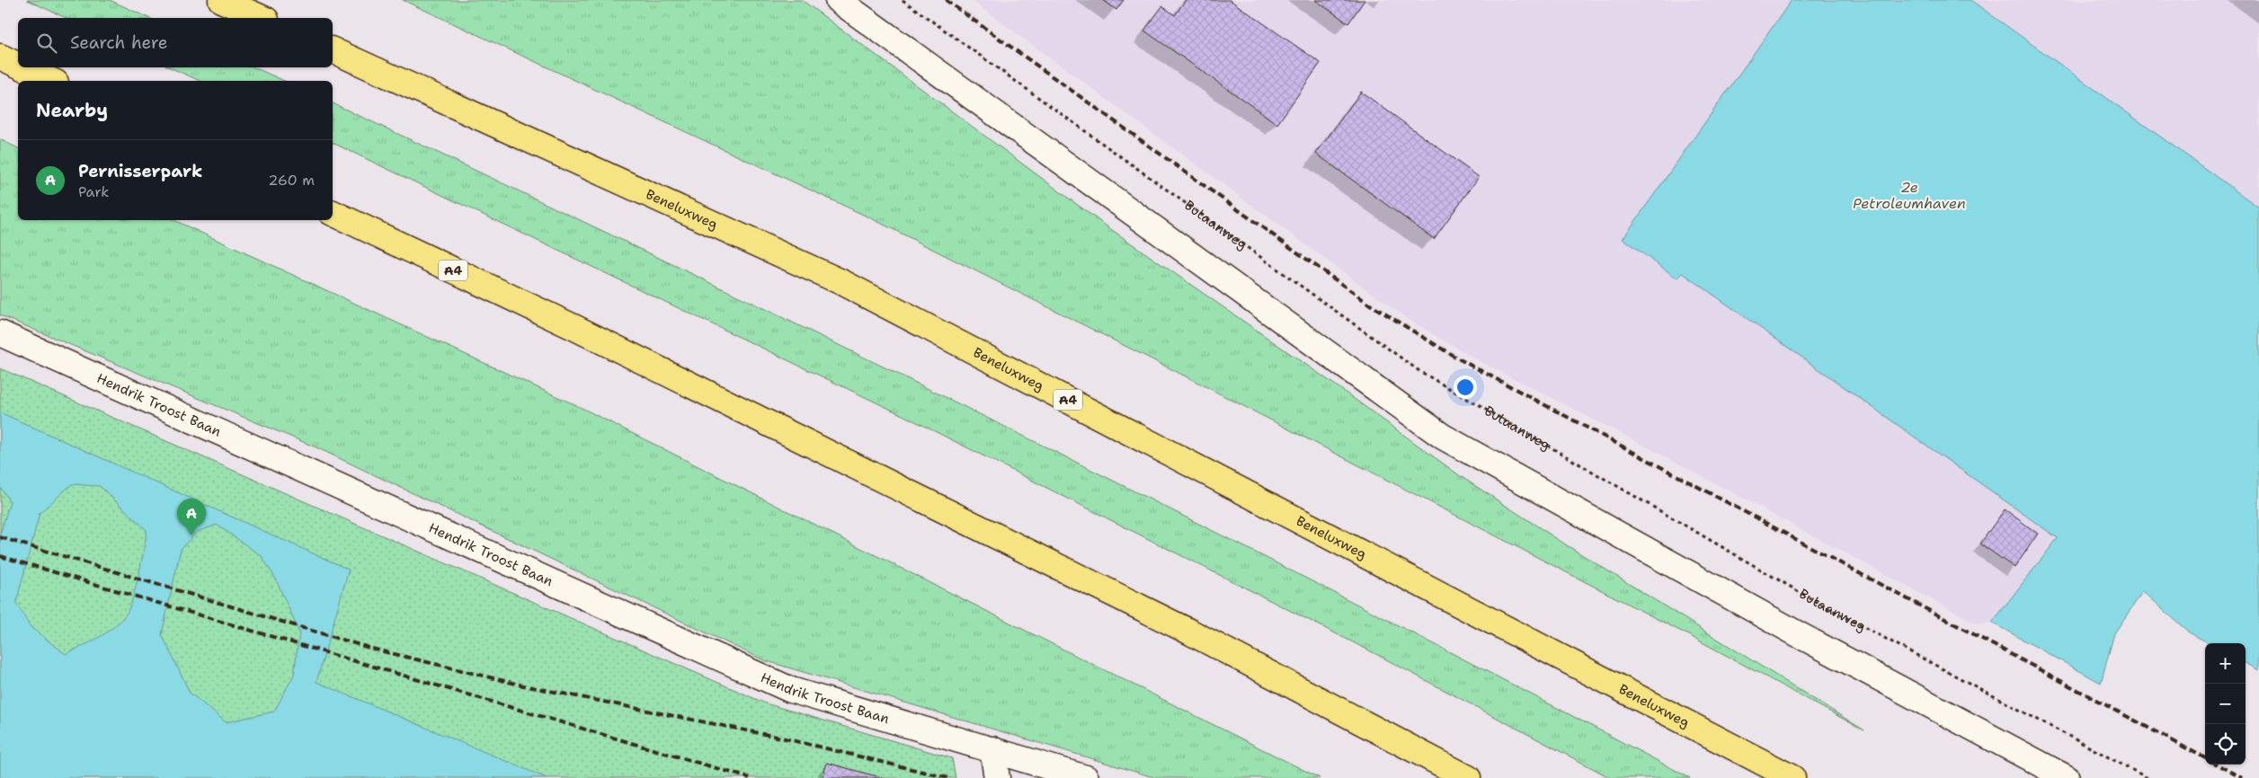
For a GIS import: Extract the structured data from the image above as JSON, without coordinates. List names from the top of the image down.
{
  "streets": {
    "highway": ["Beneluxweg", "A4"],
    "street": ["Hendrik Troost Baan"],
    "path": ["Butaanweg"]
  },
  "water": ["2e Petroleumhaven"],
  "page": {
    "search": "Search here",
    "heading": "Nearby",
    "list": [
      {
        "mark": "A",
        "name": "Pernisserpark",
        "note": "Park",
        "value": "260 m"
      }
    ],
    "pins": "A",
    "map_buttons": ["+", "−"]
  }
}
